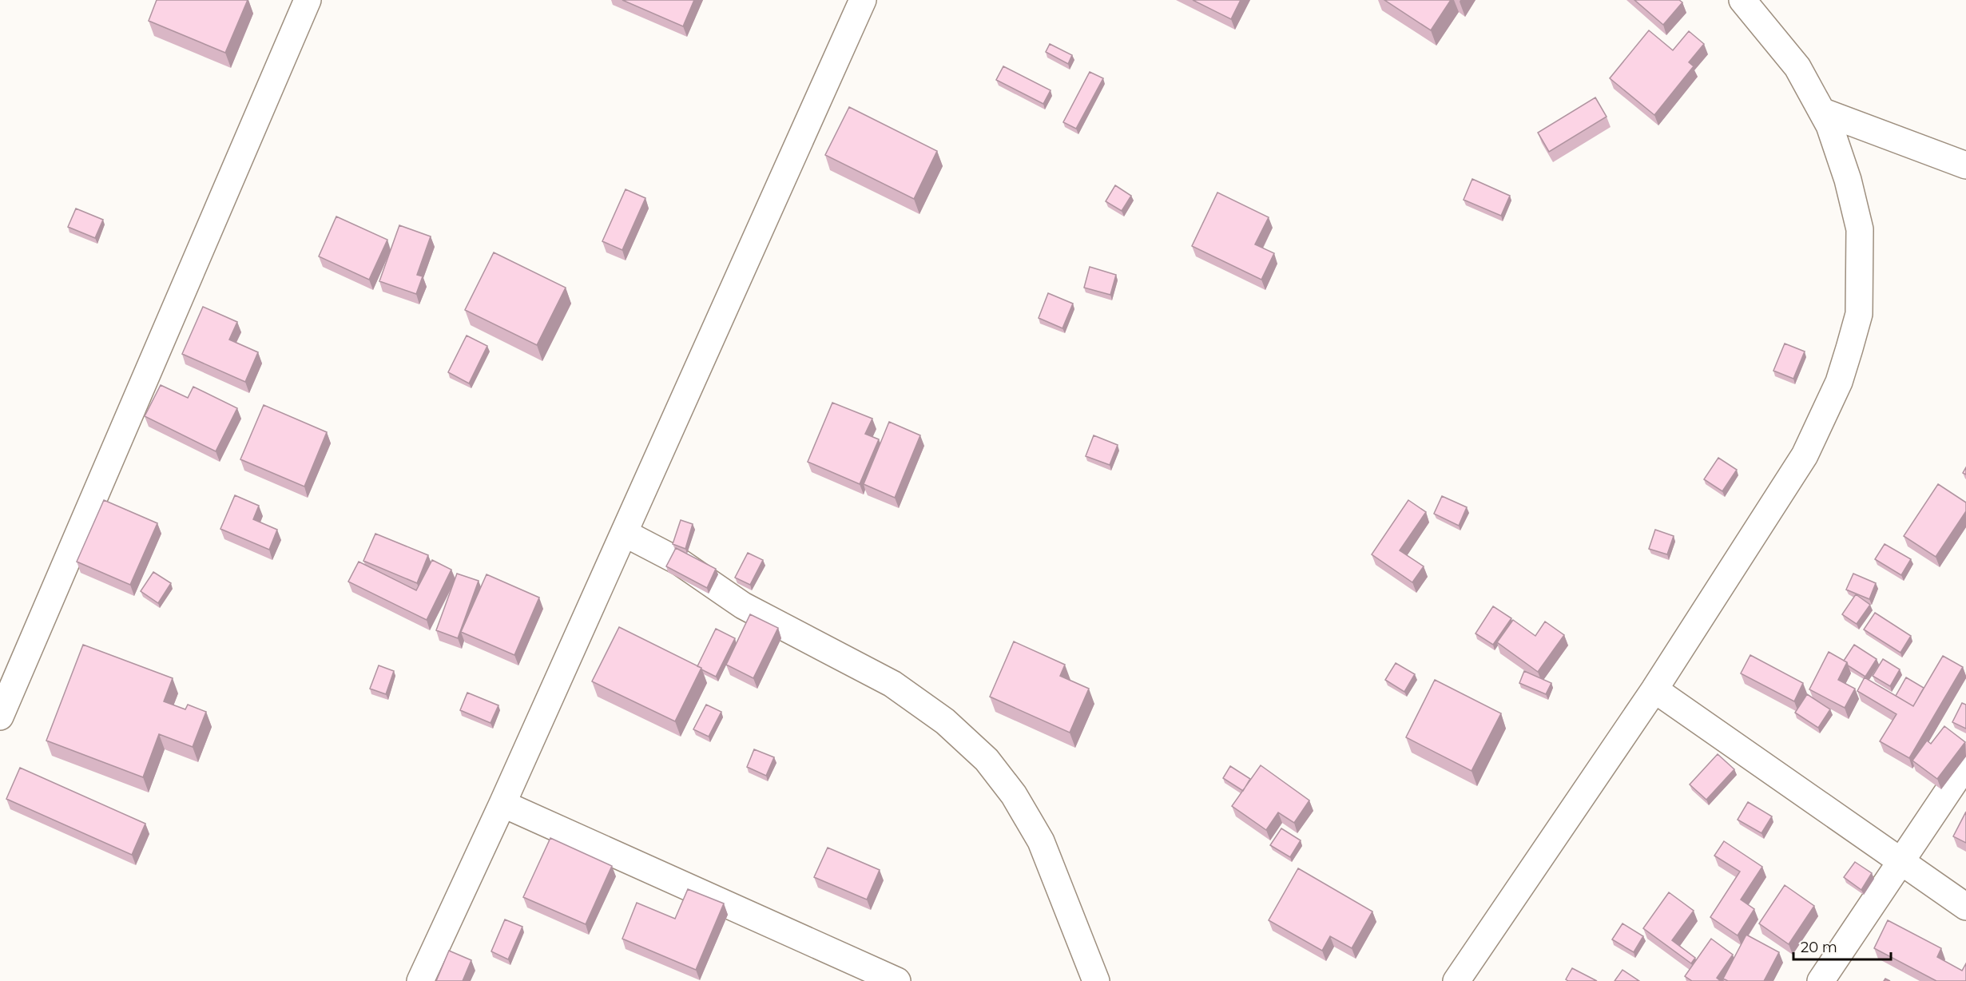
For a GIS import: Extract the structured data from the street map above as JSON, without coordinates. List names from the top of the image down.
{
  "scale_bar": "20 m"
}
